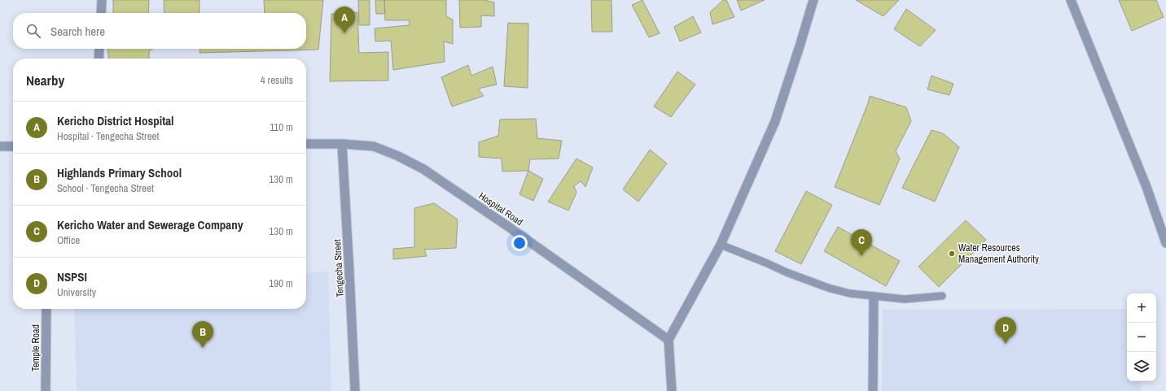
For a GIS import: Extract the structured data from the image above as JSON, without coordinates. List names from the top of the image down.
{
  "streets": {
    "street": ["Hospital Road", "Tengecha Street", "Temple Road"]
  },
  "crossings": [
    ["Hospital Road", "Tengecha Street"]
  ],
  "places": ["Water Resources Management Authority"],
  "page": {
    "pins": [
      "A",
      "C",
      "D",
      "B"
    ],
    "search": "Search here",
    "heading": ["Nearby", "4 results"],
    "list": [
      {
        "mark": "A",
        "name": "Kericho District Hospital",
        "note": "Hospital · Tengecha Street",
        "value": "110 m"
      },
      {
        "mark": "B",
        "name": "Highlands Primary School",
        "note": "School · Tengecha Street",
        "value": "130 m"
      },
      {
        "mark": "C",
        "name": "Kericho Water and Sewerage Company",
        "note": "Office",
        "value": "130 m"
      },
      {
        "mark": "D",
        "name": "NSPSI",
        "note": "University",
        "value": "190 m"
      }
    ],
    "map_buttons": ["+", "−"]
  }
}
